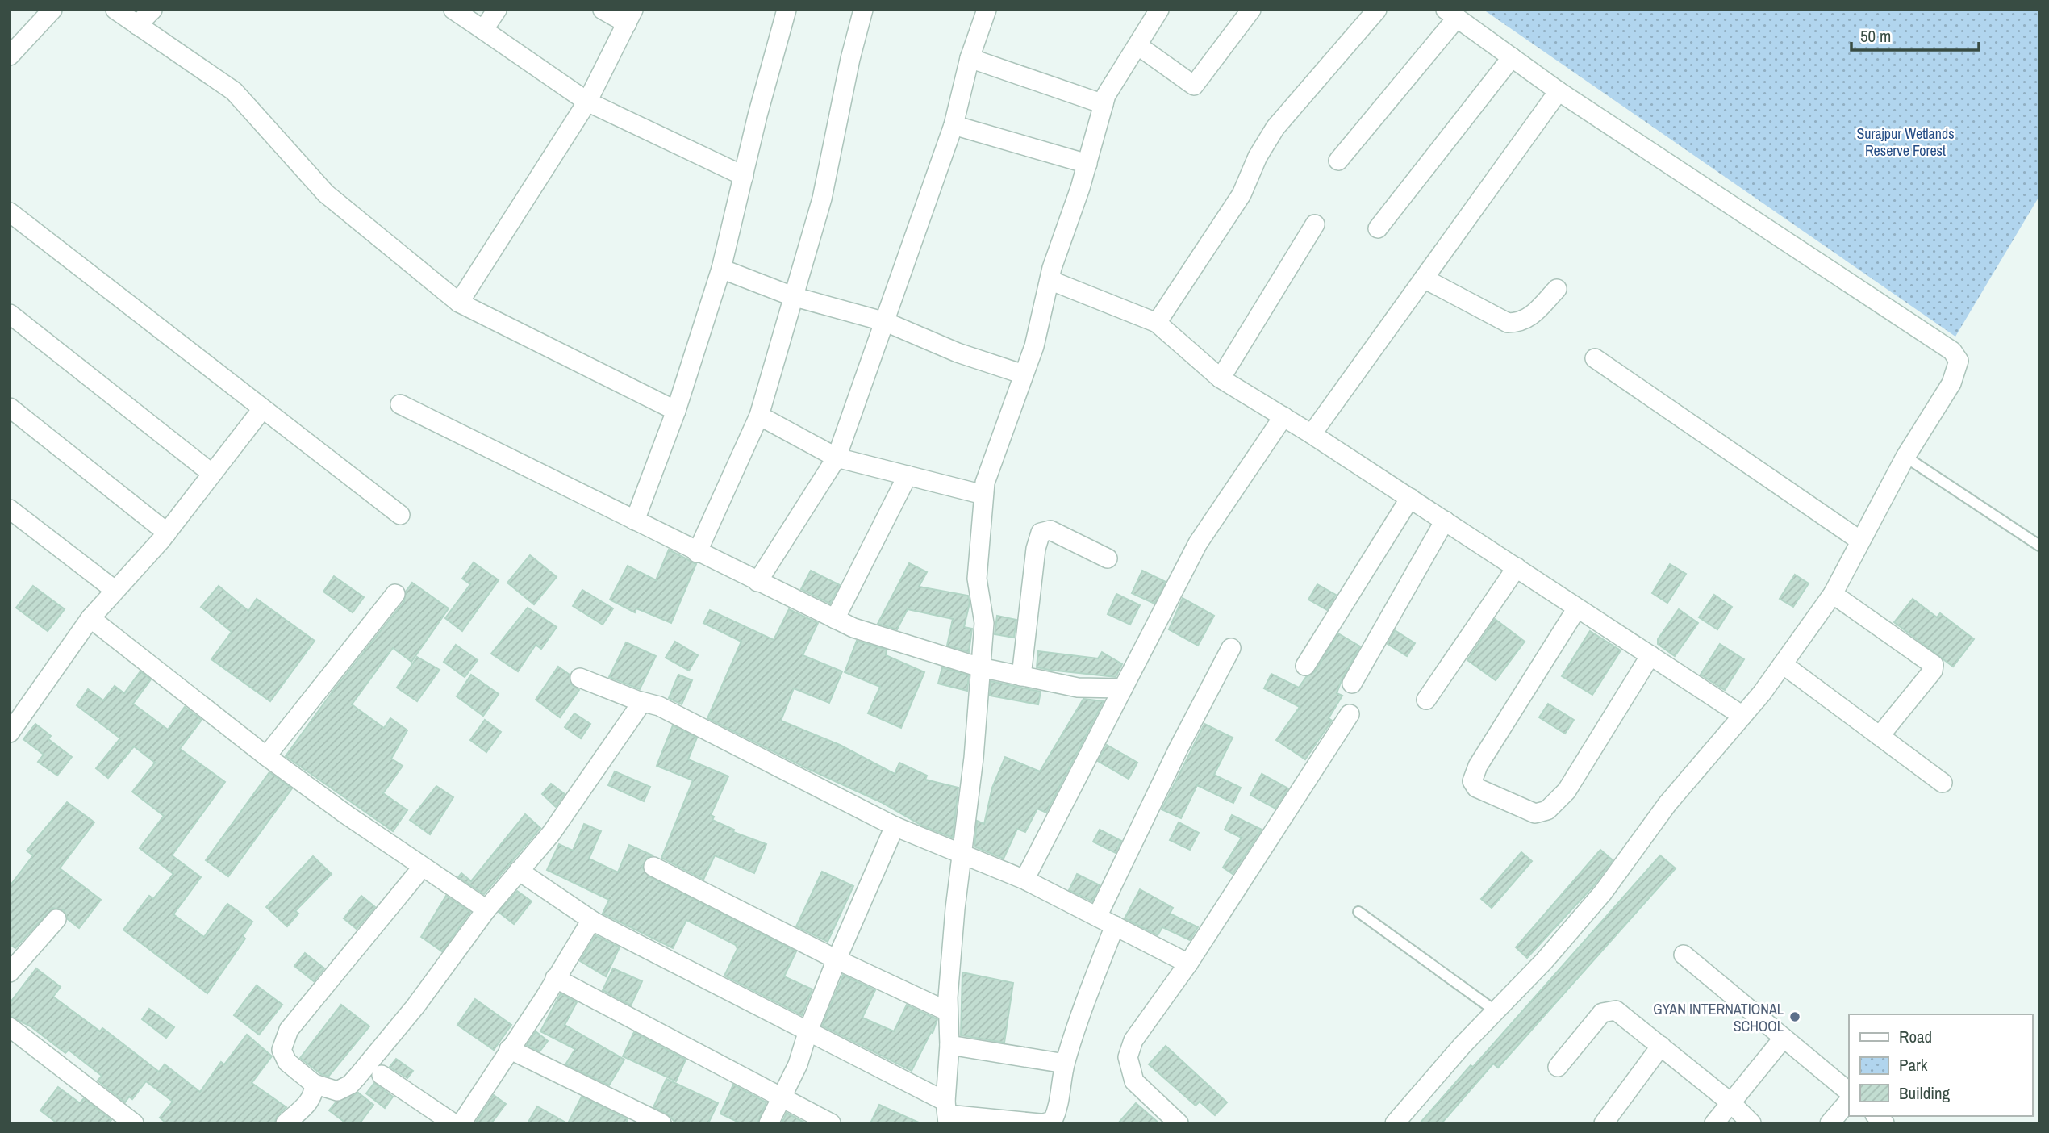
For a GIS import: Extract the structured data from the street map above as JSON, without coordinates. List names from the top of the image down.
{
  "parks": ["Surajpur Wetlands Reserve Forest"],
  "places": ["GYAN INTERNATIONAL SCHOOL"],
  "legend": ["Road", "Park", "Building"],
  "scale_bar": "50 m"
}
